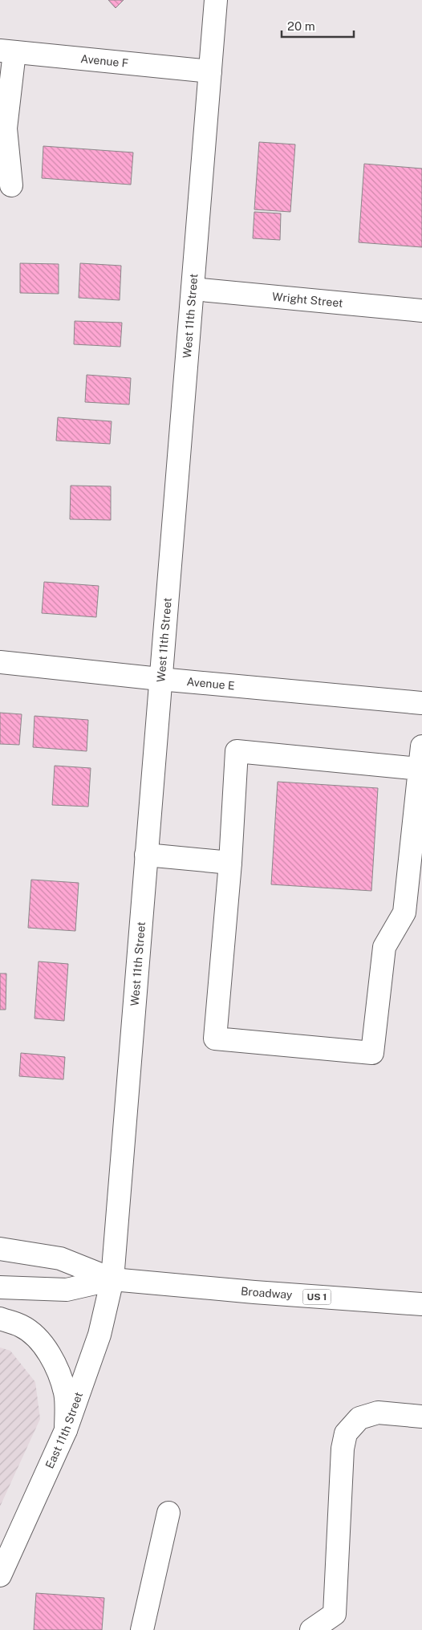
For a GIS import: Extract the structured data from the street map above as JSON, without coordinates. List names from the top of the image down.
{
  "streets": {
    "street": [
      "Avenue F",
      "Wright Street",
      "West 11th Street",
      "Avenue E",
      "Broadway",
      "US 1",
      "East 11th Street"
    ]
  },
  "crossings": [
    ["Avenue F", "West 11th Street"],
    ["Wright Street", "West 11th Street"],
    ["West 11th Street", "Avenue E"],
    ["West 11th Street", "Broadway"],
    ["West 11th Street", "East 11th Street"],
    ["Broadway", "East 11th Street"]
  ],
  "scale_bar": "20 m"
}
